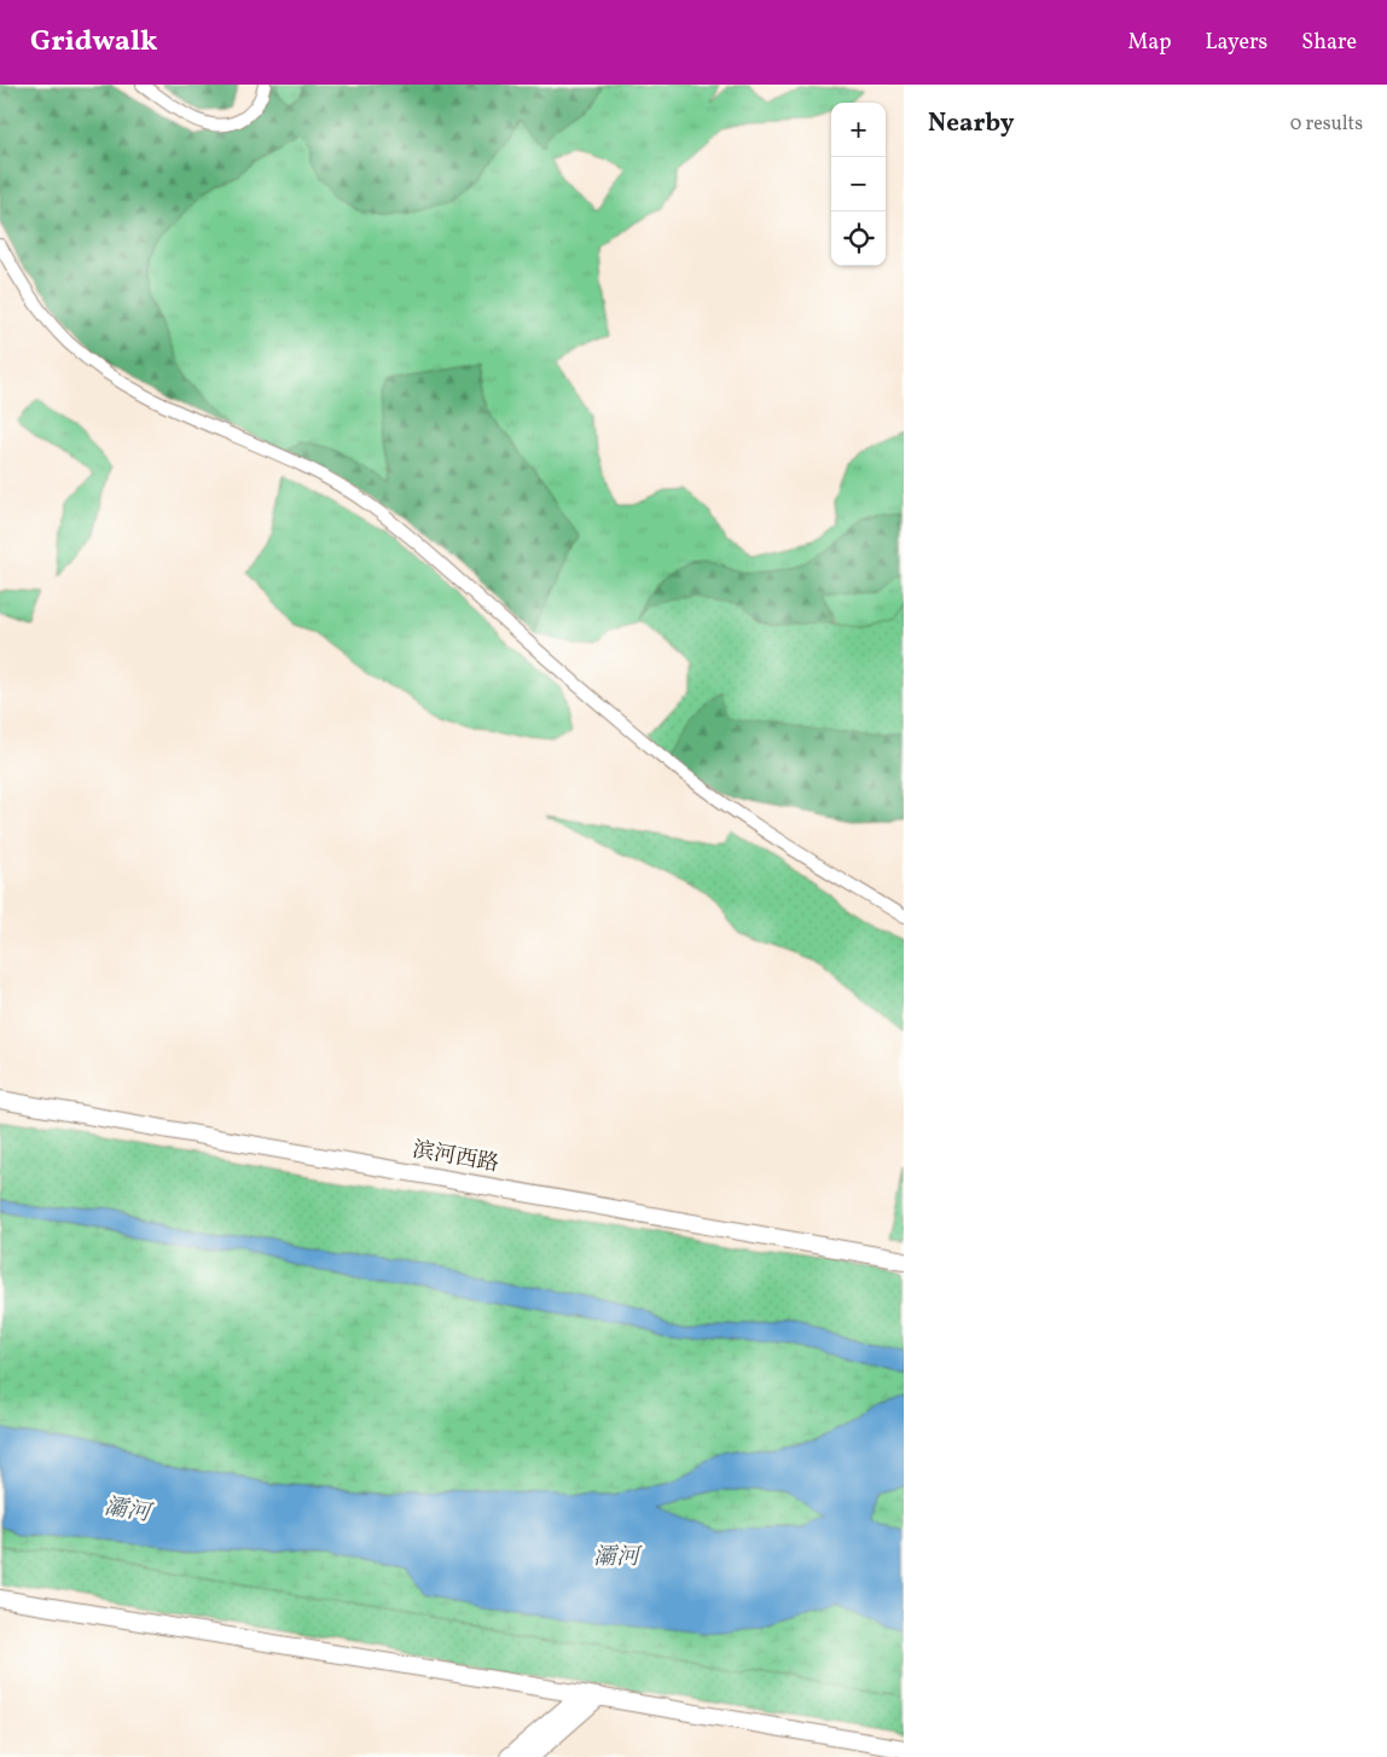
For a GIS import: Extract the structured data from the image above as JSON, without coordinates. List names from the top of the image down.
{
  "streets": {
    "street": ["滨河西路"]
  },
  "water": ["灞河"],
  "page": {
    "header": "Gridwalk",
    "nav": ["Map", "Layers", "Share"],
    "heading": ["Nearby", "0 results"],
    "map_buttons": ["+", "−"]
  }
}
